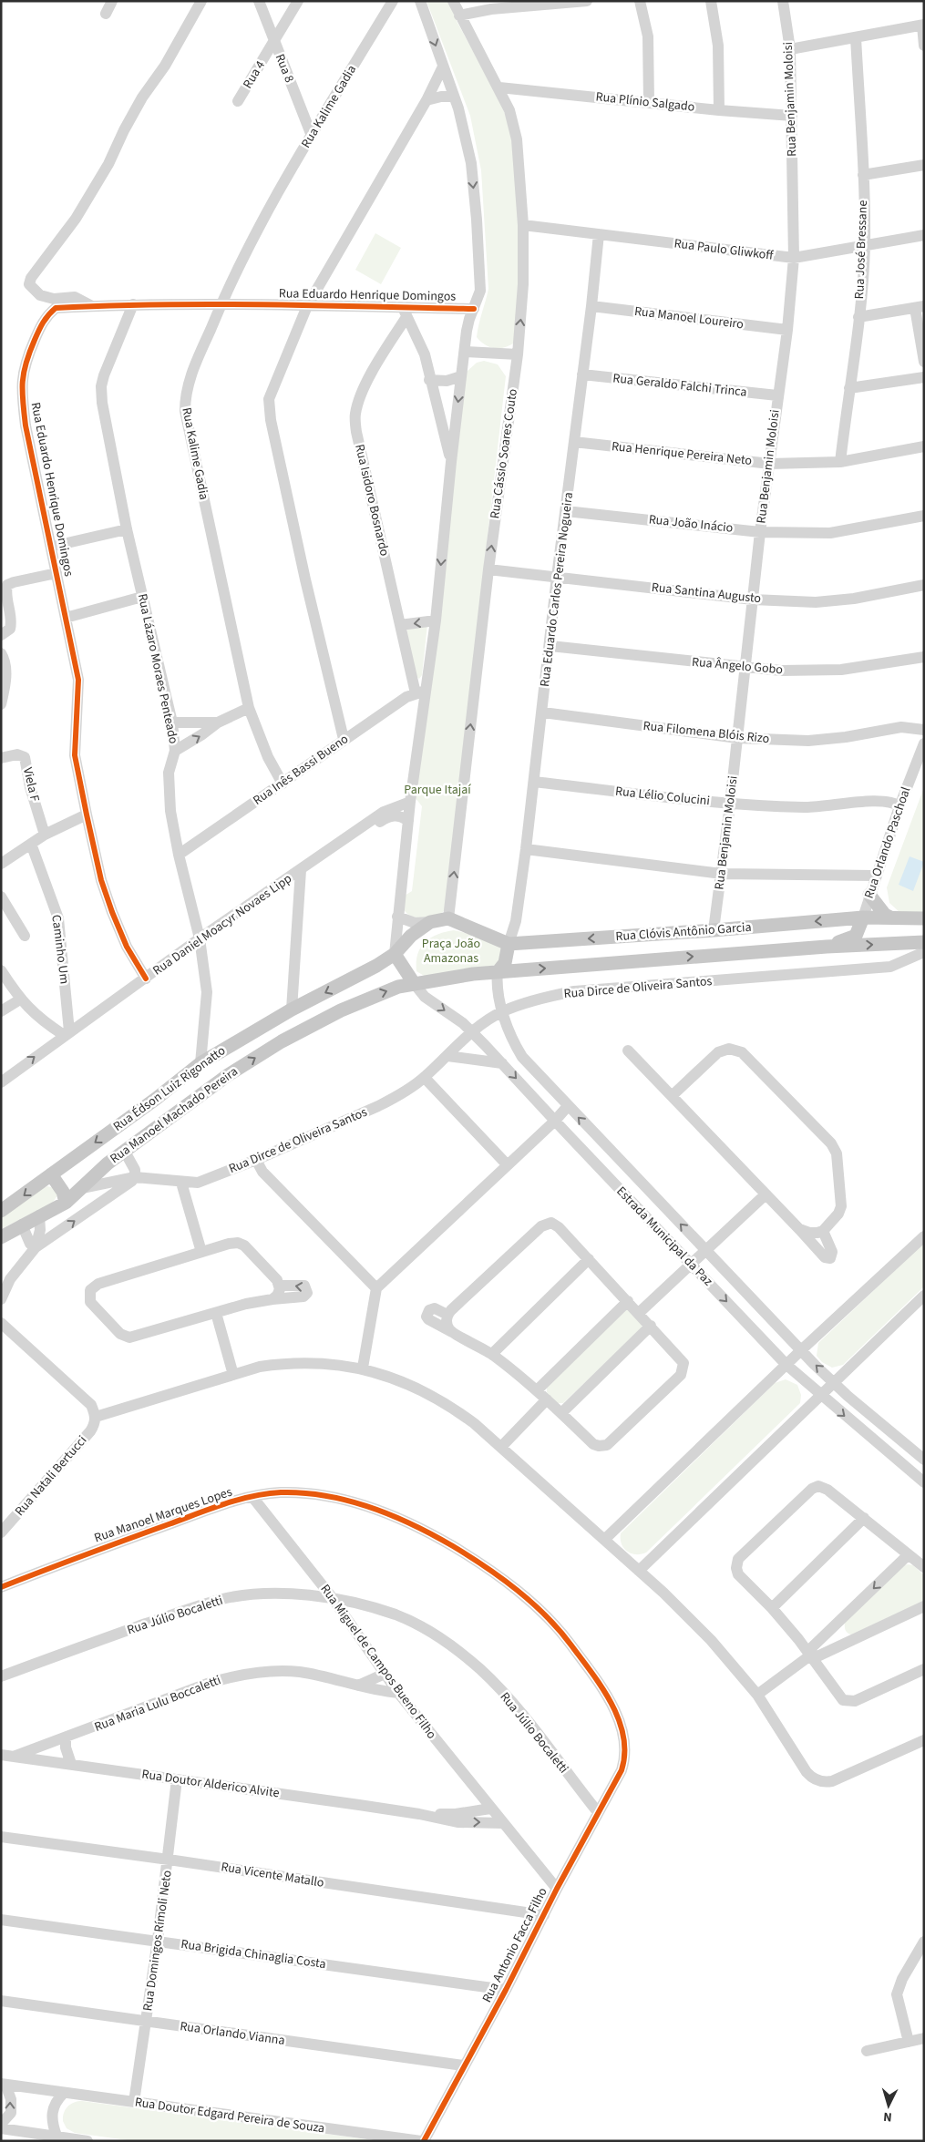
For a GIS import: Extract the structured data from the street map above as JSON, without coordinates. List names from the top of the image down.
{
  "streets": {
    "main road": ["Rua Clóvis Antônio Garcia", "Rua Édson Luiz Rigonatto", "Rua Manoel Machado Pereira"],
    "street": [
      "Rua 8",
      "Rua 4",
      "Rua Benjamin Moloisi",
      "Rua Plínio Salgado",
      "Rua Kalime Gadia",
      "Rua Paulo Gliwkoff",
      "Rua José Bressane",
      "Rua Eduardo Henrique Domingos",
      "Rua Manoel Loureiro",
      "Rua Geraldo Falchi Trinca",
      "Rua Cássio Soares Couto",
      "Rua Henrique Pereira Neto",
      "Rua Isidoro Bosnardo",
      "Rua João Inácio",
      "Rua Eduardo Carlos Pereira Nogueira",
      "Rua Santina Augusto",
      "Rua Ângelo Gobo",
      "Rua Lázaro Moraes Penteado",
      "Rua Filomena Blóis Rizo",
      "Rua Inês Bassi Bueno",
      "Viela F",
      "Rua Lélio Colucini",
      "Rua Orlando Paschoal",
      "Rua Daniel Moacyr Novaes Lipp",
      "Caminho Um",
      "Rua Dirce de Oliveira Santos",
      "Estrada Municipal da Paz",
      "Rua Natali Bertucci",
      "Rua Manoel Marques Lopes",
      "Rua Júlio Bocaletti",
      "Rua Miguel de Campos Bueno Filho",
      "Rua Maria Lulu Boccaletti",
      "Rua Doutor Alderico Alvite",
      "Rua Vicente Matallo",
      "Rua Domingos Rímoli Neto",
      "Rua Antonio Facca Filho",
      "Rua Brigida Chinaglia Costa",
      "Rua Orlando Vianna",
      "Rua Doutor Edgard Pereira de Souza"
    ]
  },
  "crossings": [
    ["Rua 8", "Rua 4"],
    ["Rua 8", "Rua Kalime Gadia"],
    ["Rua Benjamin Moloisi", "Rua Plínio Salgado"],
    ["Rua Benjamin Moloisi", "Rua Paulo Gliwkoff"],
    ["Rua Benjamin Moloisi", "Rua Manoel Loureiro"],
    ["Rua Benjamin Moloisi", "Rua Geraldo Falchi Trinca"],
    ["Rua Benjamin Moloisi", "Rua Henrique Pereira Neto"],
    ["Rua Benjamin Moloisi", "Rua João Inácio"],
    ["Rua Benjamin Moloisi", "Rua Santina Augusto"],
    ["Rua Benjamin Moloisi", "Rua Ângelo Gobo"],
    ["Rua Benjamin Moloisi", "Rua Filomena Blóis Rizo"],
    ["Rua Benjamin Moloisi", "Rua Lélio Colucini"],
    ["Rua Benjamin Moloisi", "Rua Clóvis Antônio Garcia"],
    ["Rua Plínio Salgado", "Rua Cássio Soares Couto"],
    ["Rua Kalime Gadia", "Rua Eduardo Henrique Domingos"],
    ["Rua Kalime Gadia", "Rua Inês Bassi Bueno"],
    ["Rua Paulo Gliwkoff", "Rua José Bressane"],
    ["Rua Paulo Gliwkoff", "Rua Cássio Soares Couto"],
    ["Rua Paulo Gliwkoff", "Rua Eduardo Carlos Pereira Nogueira"],
    ["Rua José Bressane", "Rua Henrique Pereira Neto"],
    ["Rua Eduardo Henrique Domingos", "Rua Isidoro Bosnardo"],
    ["Rua Eduardo Henrique Domingos", "Rua Lázaro Moraes Penteado"],
    ["Rua Eduardo Henrique Domingos", "Rua Daniel Moacyr Novaes Lipp"],
    ["Rua Manoel Loureiro", "Rua Eduardo Carlos Pereira Nogueira"],
    ["Rua Geraldo Falchi Trinca", "Rua Eduardo Carlos Pereira Nogueira"],
    ["Rua Cássio Soares Couto", "Rua Santina Augusto"],
    ["Rua Cássio Soares Couto", "Rua Clóvis Antônio Garcia"],
    ["Rua Henrique Pereira Neto", "Rua Eduardo Carlos Pereira Nogueira"],
    ["Rua Isidoro Bosnardo", "Rua Inês Bassi Bueno"],
    ["Rua João Inácio", "Rua Eduardo Carlos Pereira Nogueira"],
    ["Rua Eduardo Carlos Pereira Nogueira", "Rua Santina Augusto"],
    ["Rua Eduardo Carlos Pereira Nogueira", "Rua Ângelo Gobo"],
    ["Rua Eduardo Carlos Pereira Nogueira", "Rua Filomena Blóis Rizo"],
    ["Rua Eduardo Carlos Pereira Nogueira", "Rua Lélio Colucini"],
    ["Rua Eduardo Carlos Pereira Nogueira", "Rua Clóvis Antônio Garcia"],
    ["Rua Lázaro Moraes Penteado", "Rua Inês Bassi Bueno"],
    ["Rua Lázaro Moraes Penteado", "Rua Daniel Moacyr Novaes Lipp"],
    ["Rua Lázaro Moraes Penteado", "Rua Édson Luiz Rigonatto"],
    ["Rua Lélio Colucini", "Rua Orlando Paschoal"],
    ["Rua Orlando Paschoal", "Rua Clóvis Antônio Garcia"],
    ["Rua Daniel Moacyr Novaes Lipp", "Caminho Um"],
    ["Rua Clóvis Antônio Garcia", "Rua Manoel Machado Pereira"],
    ["Rua Clóvis Antônio Garcia", "Estrada Municipal da Paz"],
    ["Rua Dirce de Oliveira Santos", "Rua Manoel Machado Pereira"],
    ["Rua Dirce de Oliveira Santos", "Estrada Municipal da Paz"],
    ["Rua Manoel Machado Pereira", "Estrada Municipal da Paz"],
    ["Rua Manoel Marques Lopes", "Rua Miguel de Campos Bueno Filho"],
    ["Rua Manoel Marques Lopes", "Rua Antonio Facca Filho"],
    ["Rua Júlio Bocaletti", "Rua Miguel de Campos Bueno Filho"],
    ["Rua Júlio Bocaletti", "Rua Antonio Facca Filho"],
    ["Rua Miguel de Campos Bueno Filho", "Rua Maria Lulu Boccaletti"],
    ["Rua Miguel de Campos Bueno Filho", "Rua Doutor Alderico Alvite"],
    ["Rua Miguel de Campos Bueno Filho", "Rua Antonio Facca Filho"],
    ["Rua Maria Lulu Boccaletti", "Rua Doutor Alderico Alvite"],
    ["Rua Doutor Alderico Alvite", "Rua Domingos Rímoli Neto"],
    ["Rua Vicente Matallo", "Rua Domingos Rímoli Neto"],
    ["Rua Vicente Matallo", "Rua Antonio Facca Filho"],
    ["Rua Domingos Rímoli Neto", "Rua Brigida Chinaglia Costa"],
    ["Rua Domingos Rímoli Neto", "Rua Orlando Vianna"],
    ["Rua Domingos Rímoli Neto", "Rua Doutor Edgard Pereira de Souza"],
    ["Rua Antonio Facca Filho", "Rua Brigida Chinaglia Costa"],
    ["Rua Antonio Facca Filho", "Rua Orlando Vianna"],
    ["Rua Antonio Facca Filho", "Rua Doutor Edgard Pereira de Souza"]
  ],
  "one_way": ["Rua Édson Luiz Rigonatto", "Rua Manoel Machado Pereira"],
  "parks": ["Parque Itajaí", "Praça João Amazonas"],
  "north": "bottom"
}
